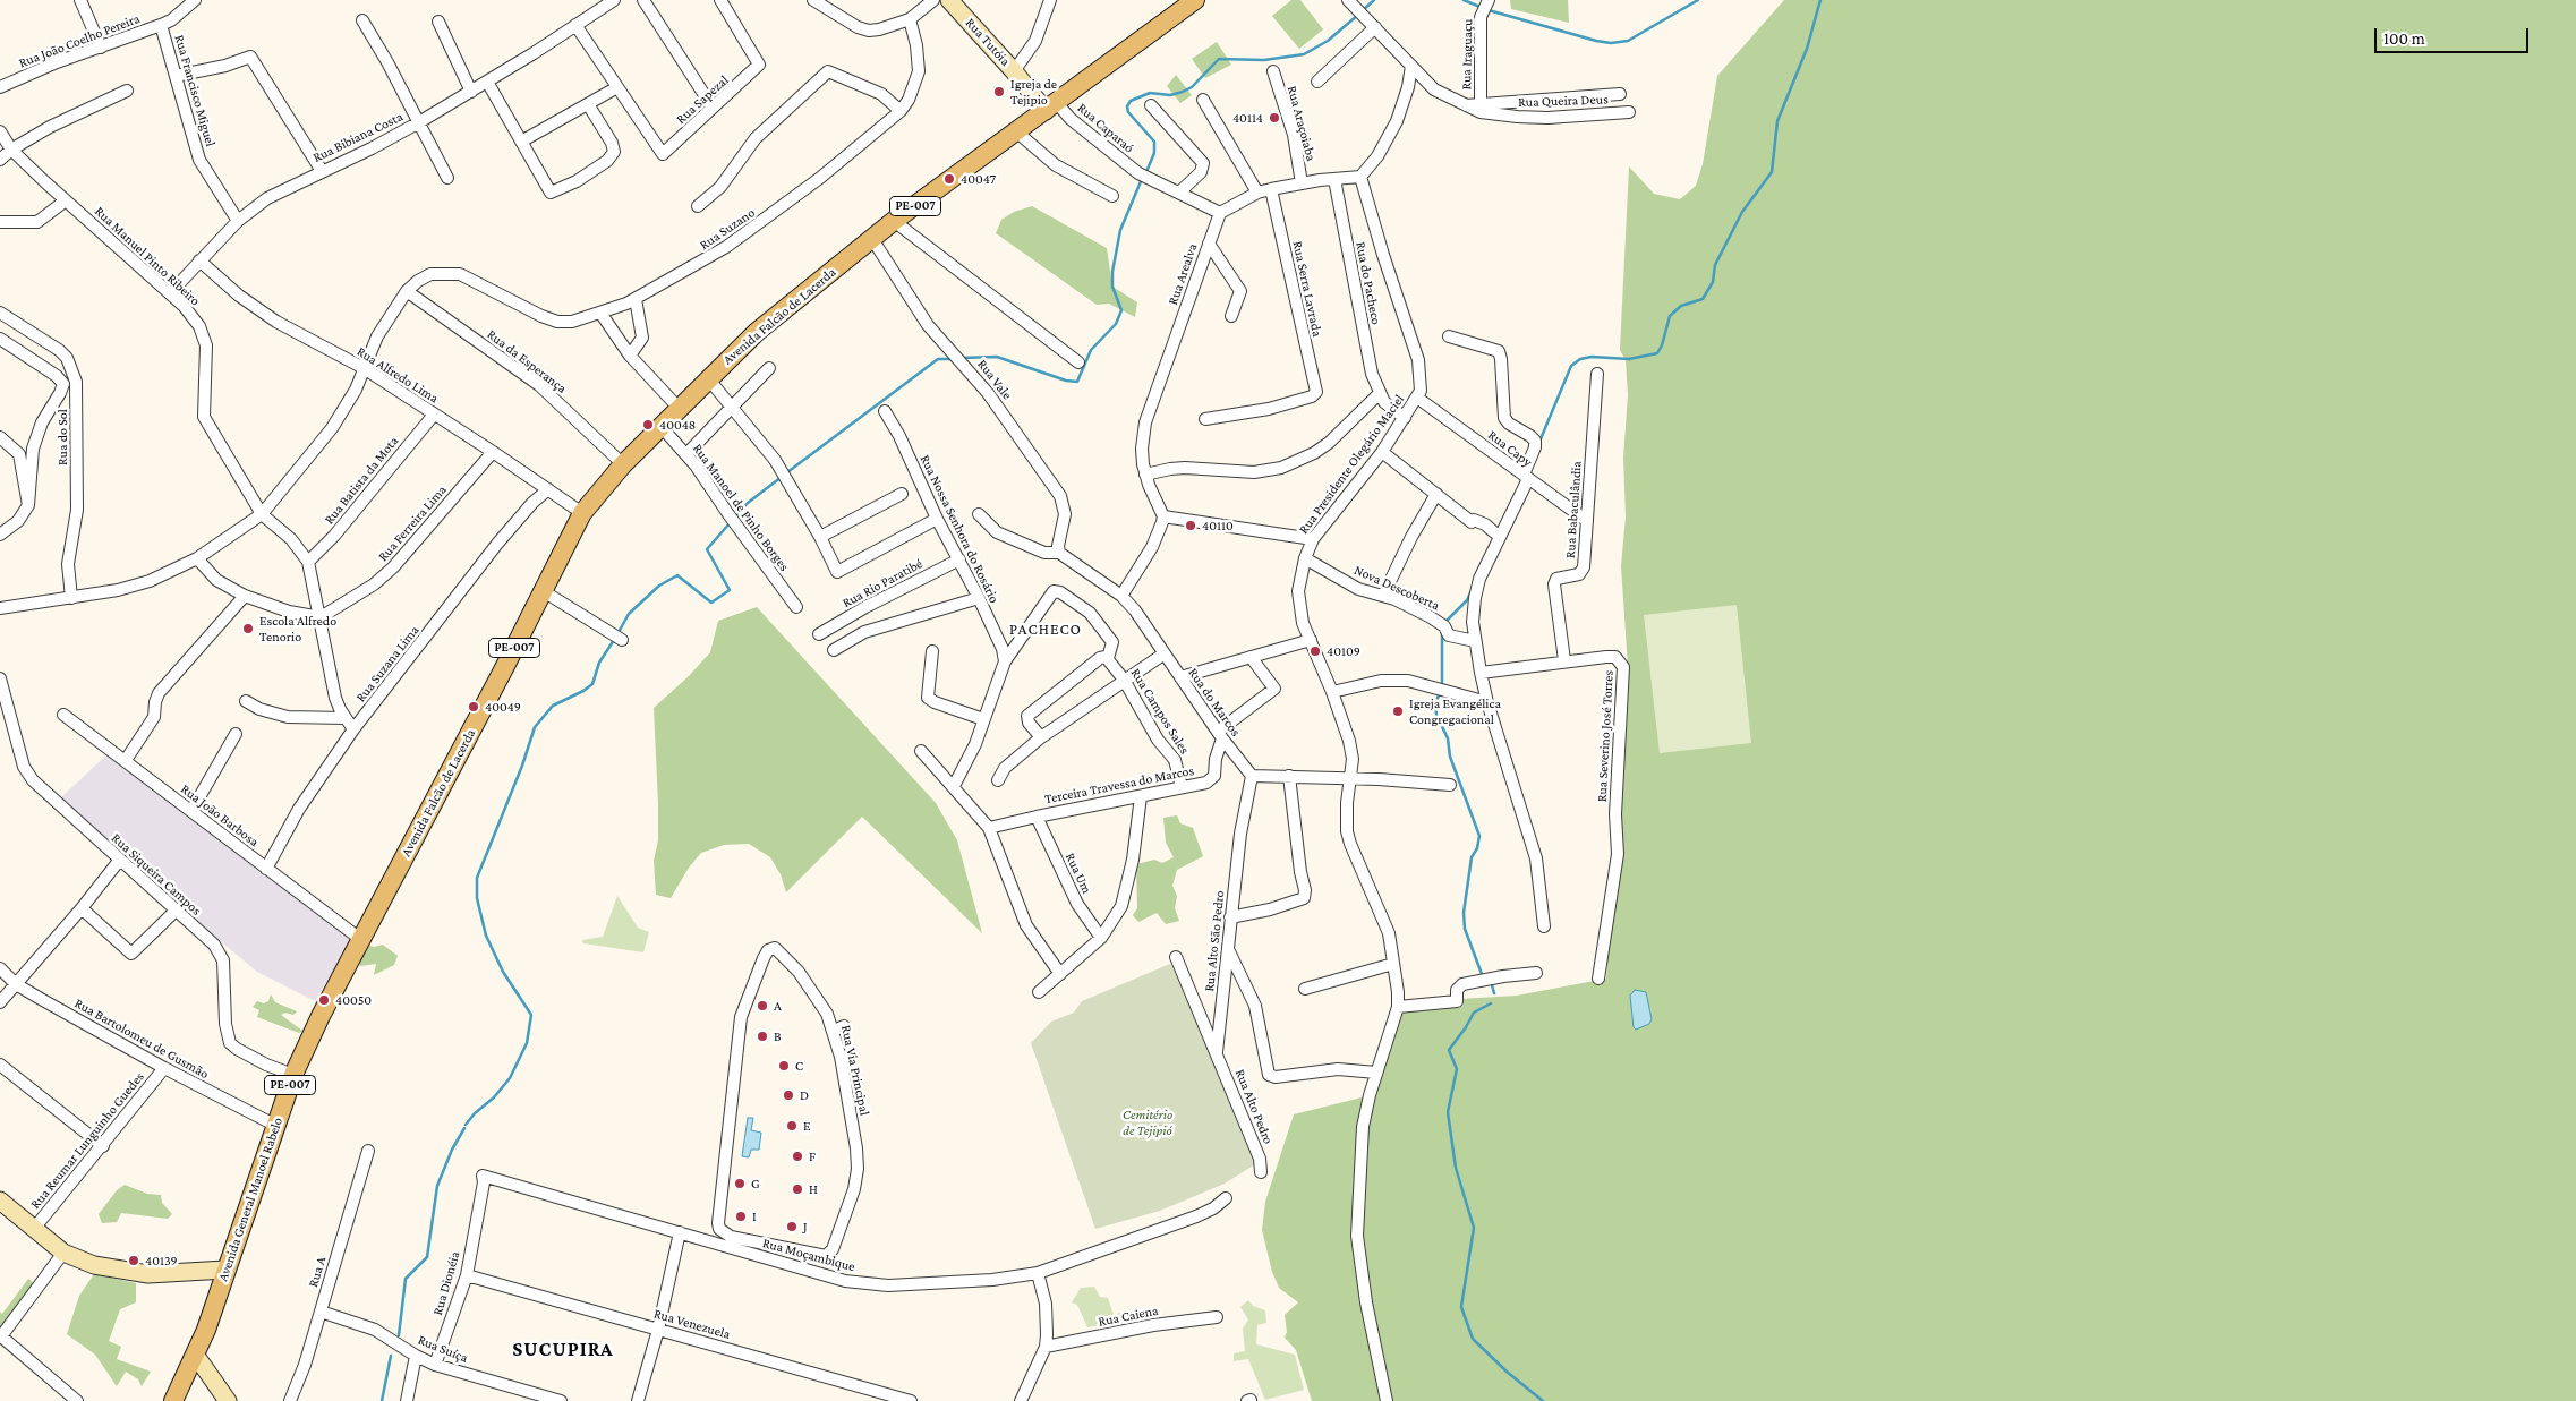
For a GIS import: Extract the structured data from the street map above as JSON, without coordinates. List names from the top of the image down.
{
  "streets": {
    "main road": [
      "Rua Tutóia",
      "PE-007",
      "Avenida Falcão de Lacerda",
      "Avenida General Manoel Rabelo"
    ],
    "street": [
      "Rua João Coelho Pereira",
      "Rua Iraguaçu",
      "Rua Francisco Miguel",
      "Rua Sapezal",
      "Rua Queira Deus",
      "Rua Araçoiaba",
      "Rua Caparaó",
      "Rua Bibiana Costa",
      "Rua Suzano",
      "Rua Manuel Pinto Ribeiro",
      "Rua Arealva",
      "Rua do Pacheco",
      "Rua Serra Lavrada",
      "Rua da Esperança",
      "Rua Alfredo Lima",
      "Rua Vale",
      "Rua do Sol",
      "Rua Capy",
      "Rua Presidente Olegário Maciel",
      "Rua Batista da Mota",
      "Rua Manoel de Pinho Borges",
      "Rua Babaculândia",
      "Rua Ferreira Lima",
      "Rua Nossa Senhora do Rosário",
      "Rua Rio Paratibé",
      "Nova Descoberta",
      "Rua Suzana Lima",
      "Rua do Marcos",
      "Rua Campos Sales",
      "Rua Severino José Torres",
      "Terceira Travessa do Marcos",
      "Rua João Barbosa",
      "Rua Um",
      "Rua Siqueira Campos",
      "Rua Alto São Pedro",
      "Rua Bartolomeu de Gusmão",
      "Rua Via Principal",
      "Rua Alto Pedro",
      "Rua Reumar Lunguinho Guedes",
      "Rua Moçambique",
      "Rua A",
      "Rua Dionéia",
      "Rua Caiena",
      "Rua Venezuela",
      "Rua Suíça"
    ]
  },
  "crossings": [
    ["Rua João Coelho Pereira", "Rua Francisco Miguel"],
    ["Rua Tutóia", "Rua Caparaó"],
    ["Rua Tutóia", "Avenida Falcão de Lacerda"],
    ["Rua Iraguaçu", "Rua Queira Deus"],
    ["Rua Francisco Miguel", "Rua Bibiana Costa"],
    ["Rua Caparaó", "Rua Arealva"],
    ["Rua Caparaó", "Avenida Falcão de Lacerda"],
    ["Rua Bibiana Costa", "Rua Manuel Pinto Ribeiro"],
    ["Rua Bibiana Costa", "Rua Alfredo Lima"],
    ["Rua Suzano", "Rua da Esperança"],
    ["Rua Manuel Pinto Ribeiro", "Rua Batista da Mota"],
    ["Rua Manuel Pinto Ribeiro", "Rua Ferreira Lima"],
    ["Rua Manuel Pinto Ribeiro", "Rua Suzana Lima"],
    ["Avenida Falcão de Lacerda", "Rua da Esperança"],
    ["Avenida Falcão de Lacerda", "Rua Alfredo Lima"],
    ["Avenida Falcão de Lacerda", "Rua Vale"],
    ["Avenida Falcão de Lacerda", "Rua Manoel de Pinho Borges"],
    ["Avenida Falcão de Lacerda", "Avenida General Manoel Rabelo"],
    ["Rua Alfredo Lima", "Rua Batista da Mota"],
    ["Rua Alfredo Lima", "Rua Ferreira Lima"],
    ["Rua Alfredo Lima", "Rua Suzana Lima"],
    ["Rua Capy", "Rua Presidente Olegário Maciel"],
    ["Rua Capy", "Rua Babaculândia"],
    ["Rua Presidente Olegário Maciel", "Nova Descoberta"],
    ["Rua Babaculândia", "Rua Severino José Torres"],
    ["Rua Nossa Senhora do Rosário", "Rua Rio Paratibé"],
    ["Rua Suzana Lima", "Rua João Barbosa"],
    ["Rua do Marcos", "Terceira Travessa do Marcos"],
    ["Rua do Marcos", "Rua Alto São Pedro"],
    ["Rua Campos Sales", "Terceira Travessa do Marcos"],
    ["Terceira Travessa do Marcos", "Rua Um"],
    ["Rua João Barbosa", "Avenida General Manoel Rabelo"],
    ["Rua Siqueira Campos", "Avenida General Manoel Rabelo"],
    ["Rua Alto São Pedro", "Rua Alto Pedro"],
    ["Rua Bartolomeu de Gusmão", "Rua Reumar Lunguinho Guedes"],
    ["Rua Bartolomeu de Gusmão", "Avenida General Manoel Rabelo"],
    ["Rua Moçambique", "Rua Dionéia"],
    ["Rua A", "Rua Suíça"],
    ["Rua Dionéia", "Rua Venezuela"],
    ["Rua Dionéia", "Rua Suíça"]
  ],
  "districts": ["PACHECO", "SUCUPIRA"],
  "parks": ["Cemitério de Tejipió"],
  "places": [
    "Igreja de Tejipio",
    "40114",
    "40047",
    "40048",
    "40110",
    "Escola Alfredo Tenorio",
    "40109",
    "40049",
    "Igreja Evangélica Congregacional",
    "40050",
    "A",
    "B",
    "C",
    "D",
    "E",
    "F",
    "G",
    "H",
    "I",
    "J",
    "40139"
  ],
  "scale_bar": "100 m"
}
